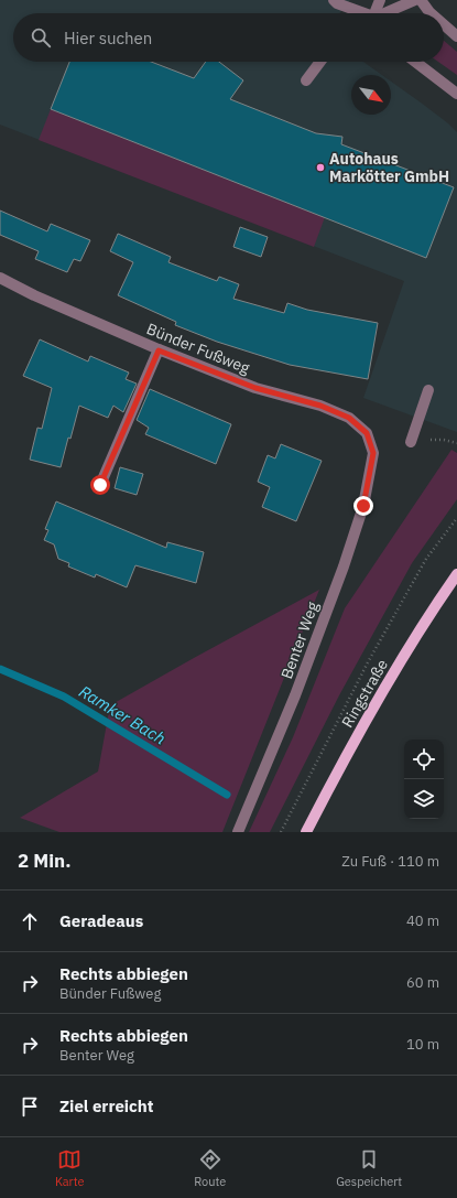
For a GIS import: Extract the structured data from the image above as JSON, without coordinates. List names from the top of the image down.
{
  "streets": {
    "main road": ["Ringstraße"],
    "street": ["Bünder Fußweg", "Benter Weg"]
  },
  "crossings": [
    ["Bünder Fußweg", "Benter Weg"]
  ],
  "water": ["Ramker Bach"],
  "places": ["Autohaus Markötter GmbH"],
  "north": "bottom right",
  "page": {
    "search": "Hier suchen",
    "heading": ["2 Min.", "Zu Fuß · 110 m"],
    "list": [
      ["Geradeaus", "40 m"],
      ["Rechts abbiegen", "Bünder Fußweg", "60 m"],
      ["Rechts abbiegen", "Benter Weg", "10 m"],
      "Ziel erreicht"
    ],
    "nav": ["Karte", "Route", "Gespeichert"]
  }
}
